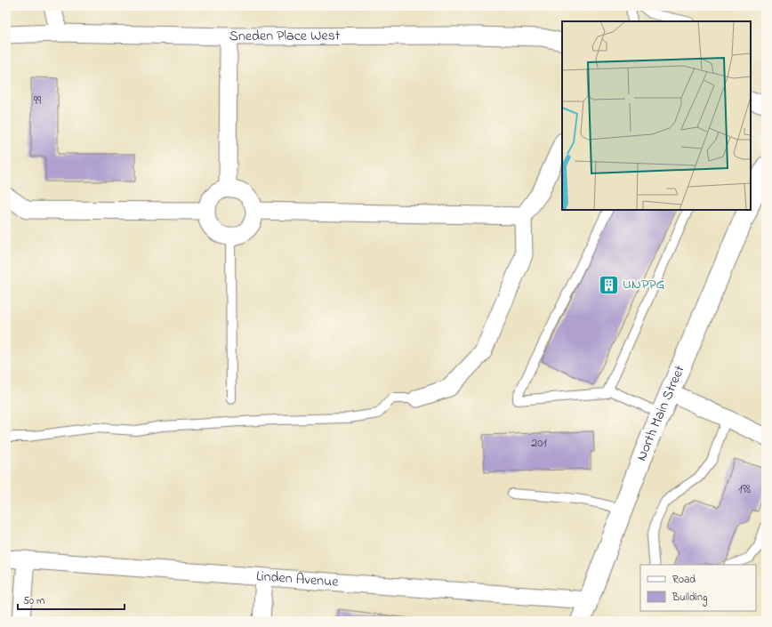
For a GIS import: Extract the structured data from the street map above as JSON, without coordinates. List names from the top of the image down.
{
  "streets": {
    "main road": ["North Main Street"],
    "street": ["Sneden Place West", "Linden Avenue"]
  },
  "crossings": [
    ["North Main Street", "Linden Avenue"]
  ],
  "places": {
    "building": ["UNPPG"]
  },
  "house_numbers": ["99", "201", "198"],
  "legend": ["Road", "Building"],
  "scale_bar": "50 m"
}
